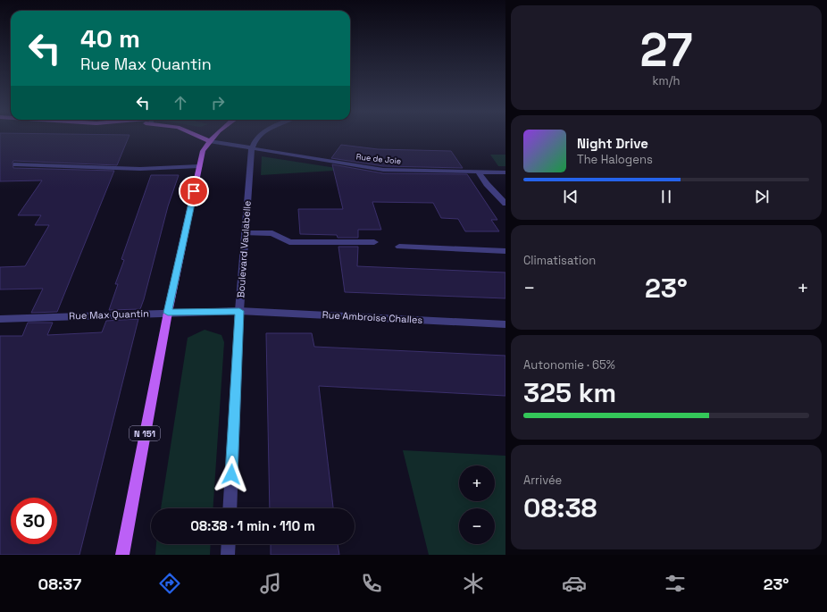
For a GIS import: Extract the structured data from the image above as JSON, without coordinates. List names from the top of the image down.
{
  "streets": {
    "main road": ["N 151"],
    "street": [
      "Rue de Joie",
      "Boulevard Vaulabelle",
      "Rue Max Quantin",
      "Rue Ambroise Challes"
    ]
  },
  "crossings": [
    ["Rue de Joie", "Boulevard Vaulabelle"],
    ["Rue de Joie", "N 151"],
    ["Boulevard Vaulabelle", "Rue Max Quantin"],
    ["Boulevard Vaulabelle", "Rue Ambroise Challes"],
    ["Rue Max Quantin", "Rue Ambroise Challes"],
    ["Rue Max Quantin", "N 151"]
  ],
  "page": {
    "tile": [
      ["27", "km/h"],
      "Climatisation",
      ["Autonomie · 65%", "325 km"],
      ["Arrivée", "08:38"]
    ],
    "turn": ["40 m", "Rue Max Quantin"],
    "song": ["Night Drive", "The Halogens"],
    "heat": ["−", "23°", "+"],
    "map_buttons": ["+", "−"],
    "limit": "30",
    "trip": "08:38 · 1 min · 110 m",
    "tabs": ["08:37", "23°"]
  }
}
